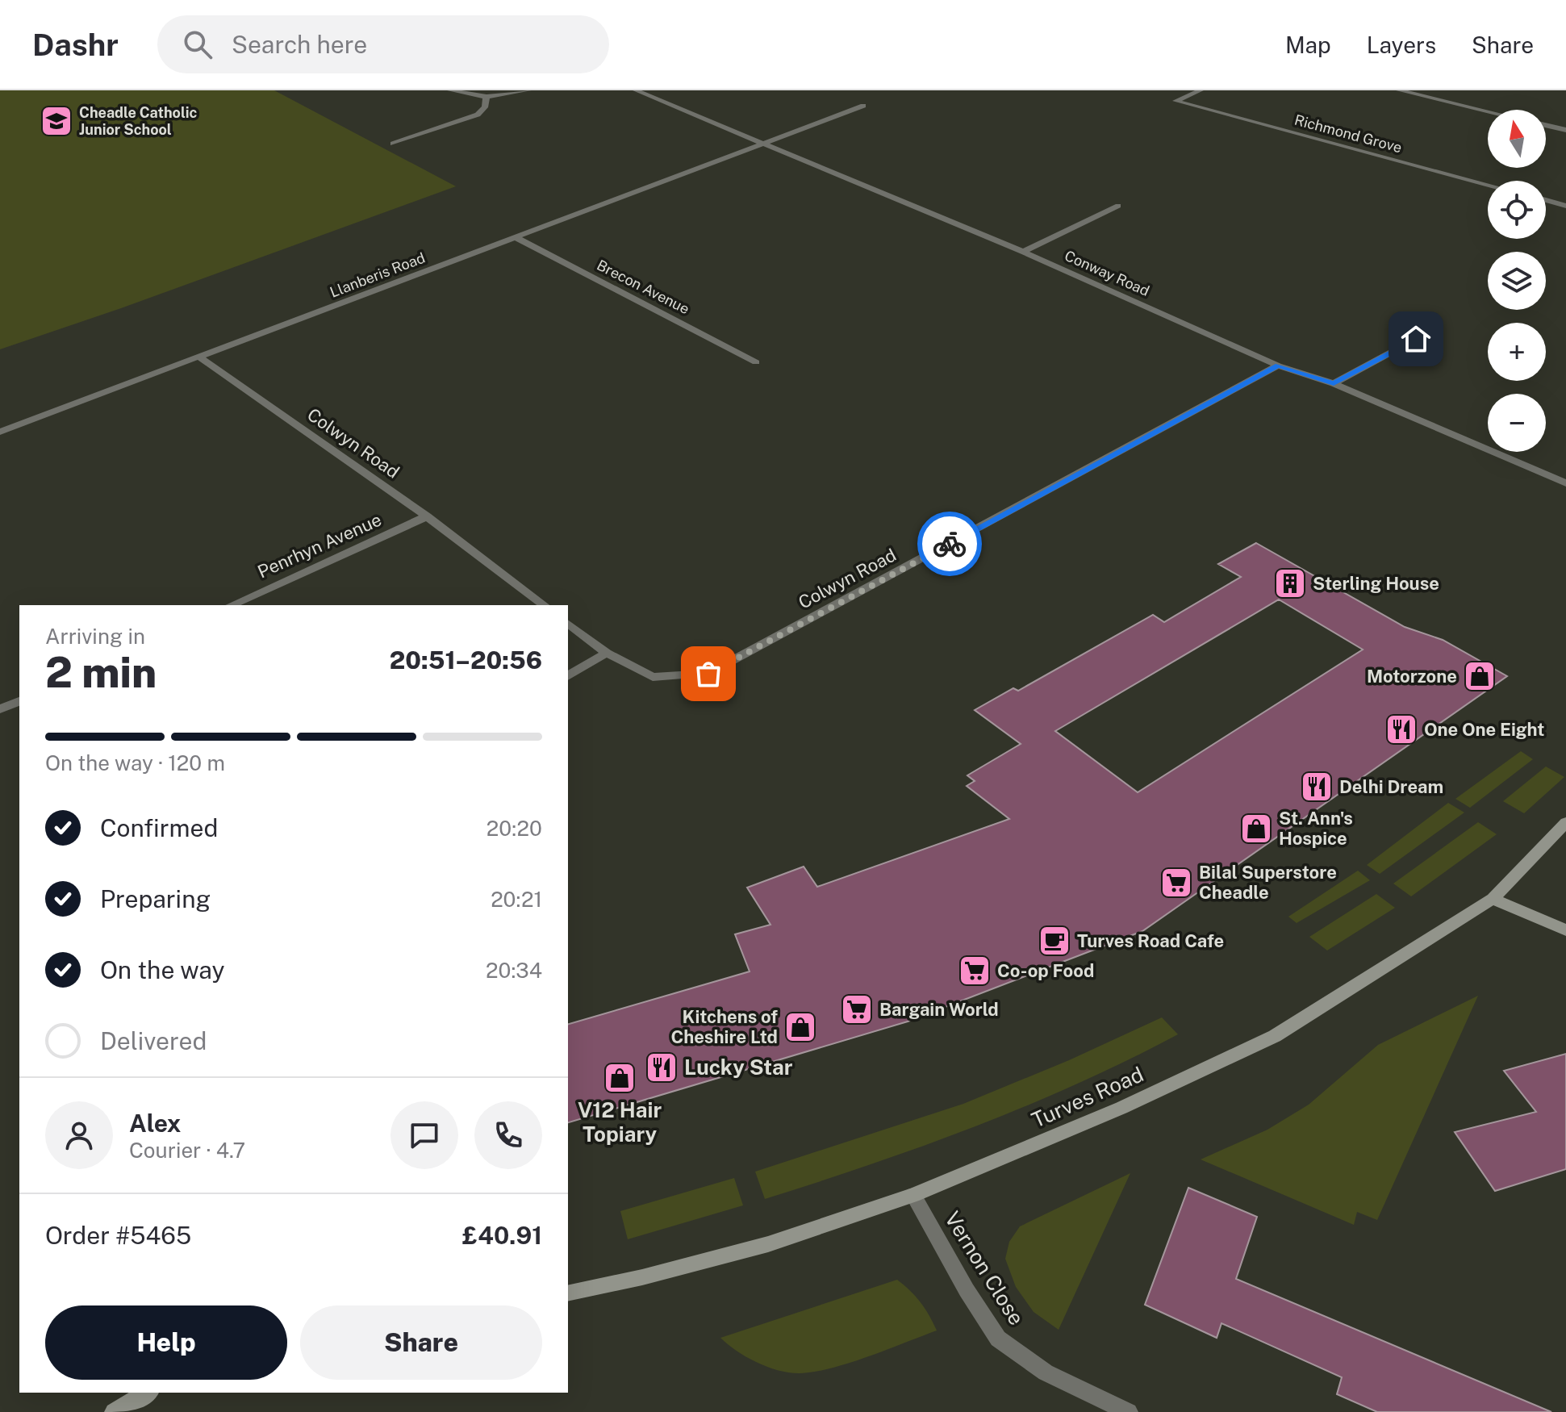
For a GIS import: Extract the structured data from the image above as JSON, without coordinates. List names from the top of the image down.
{
  "streets": {
    "street": [
      "Richmond Grove",
      "Conway Road",
      "Llanberis Road",
      "Brecon Avenue",
      "Colwyn Road",
      "Penrhyn Avenue",
      "Turves Road",
      "Vernon Close"
    ]
  },
  "crossings": [
    ["Conway Road", "Llanberis Road"],
    ["Conway Road", "Colwyn Road"],
    ["Llanberis Road", "Brecon Avenue"],
    ["Llanberis Road", "Colwyn Road"],
    ["Colwyn Road", "Penrhyn Avenue"],
    ["Turves Road", "Vernon Close"]
  ],
  "places": {
    "school or university": ["Cheadle Catholic Junior School"],
    "building": ["Sterling House"],
    "shop": [
      "Motorzone",
      "St. Ann's Hospice",
      "Kitchens of Cheshire Ltd",
      "V12 Hair Topiary"
    ],
    "restaurant": ["One One Eight", "Delhi Dream", "Lucky Star"],
    "supermarket": ["Bilal Superstore Cheadle", "Co-op Food", "Bargain World"],
    "cafe": ["Turves Road Cafe"]
  },
  "north": "top",
  "page": {
    "header": "Dashr",
    "search": "Search here",
    "nav": ["Map", "Layers", "Share"],
    "map_buttons": ["+", "−"],
    "heading": ["2 min", "Arriving in", "20:51–20:56"],
    "panel": [
      "Alex",
      "Courier · 4.7",
      "Order #5465",
      "£40.91"
    ],
    "bar": "On the way · 120 m",
    "list": [
      ["Confirmed", "20:20"],
      ["Preparing", "20:21"],
      ["On the way", "20:34"],
      "Delivered"
    ],
    "buttons": ["Help", "Share"]
  }
}
